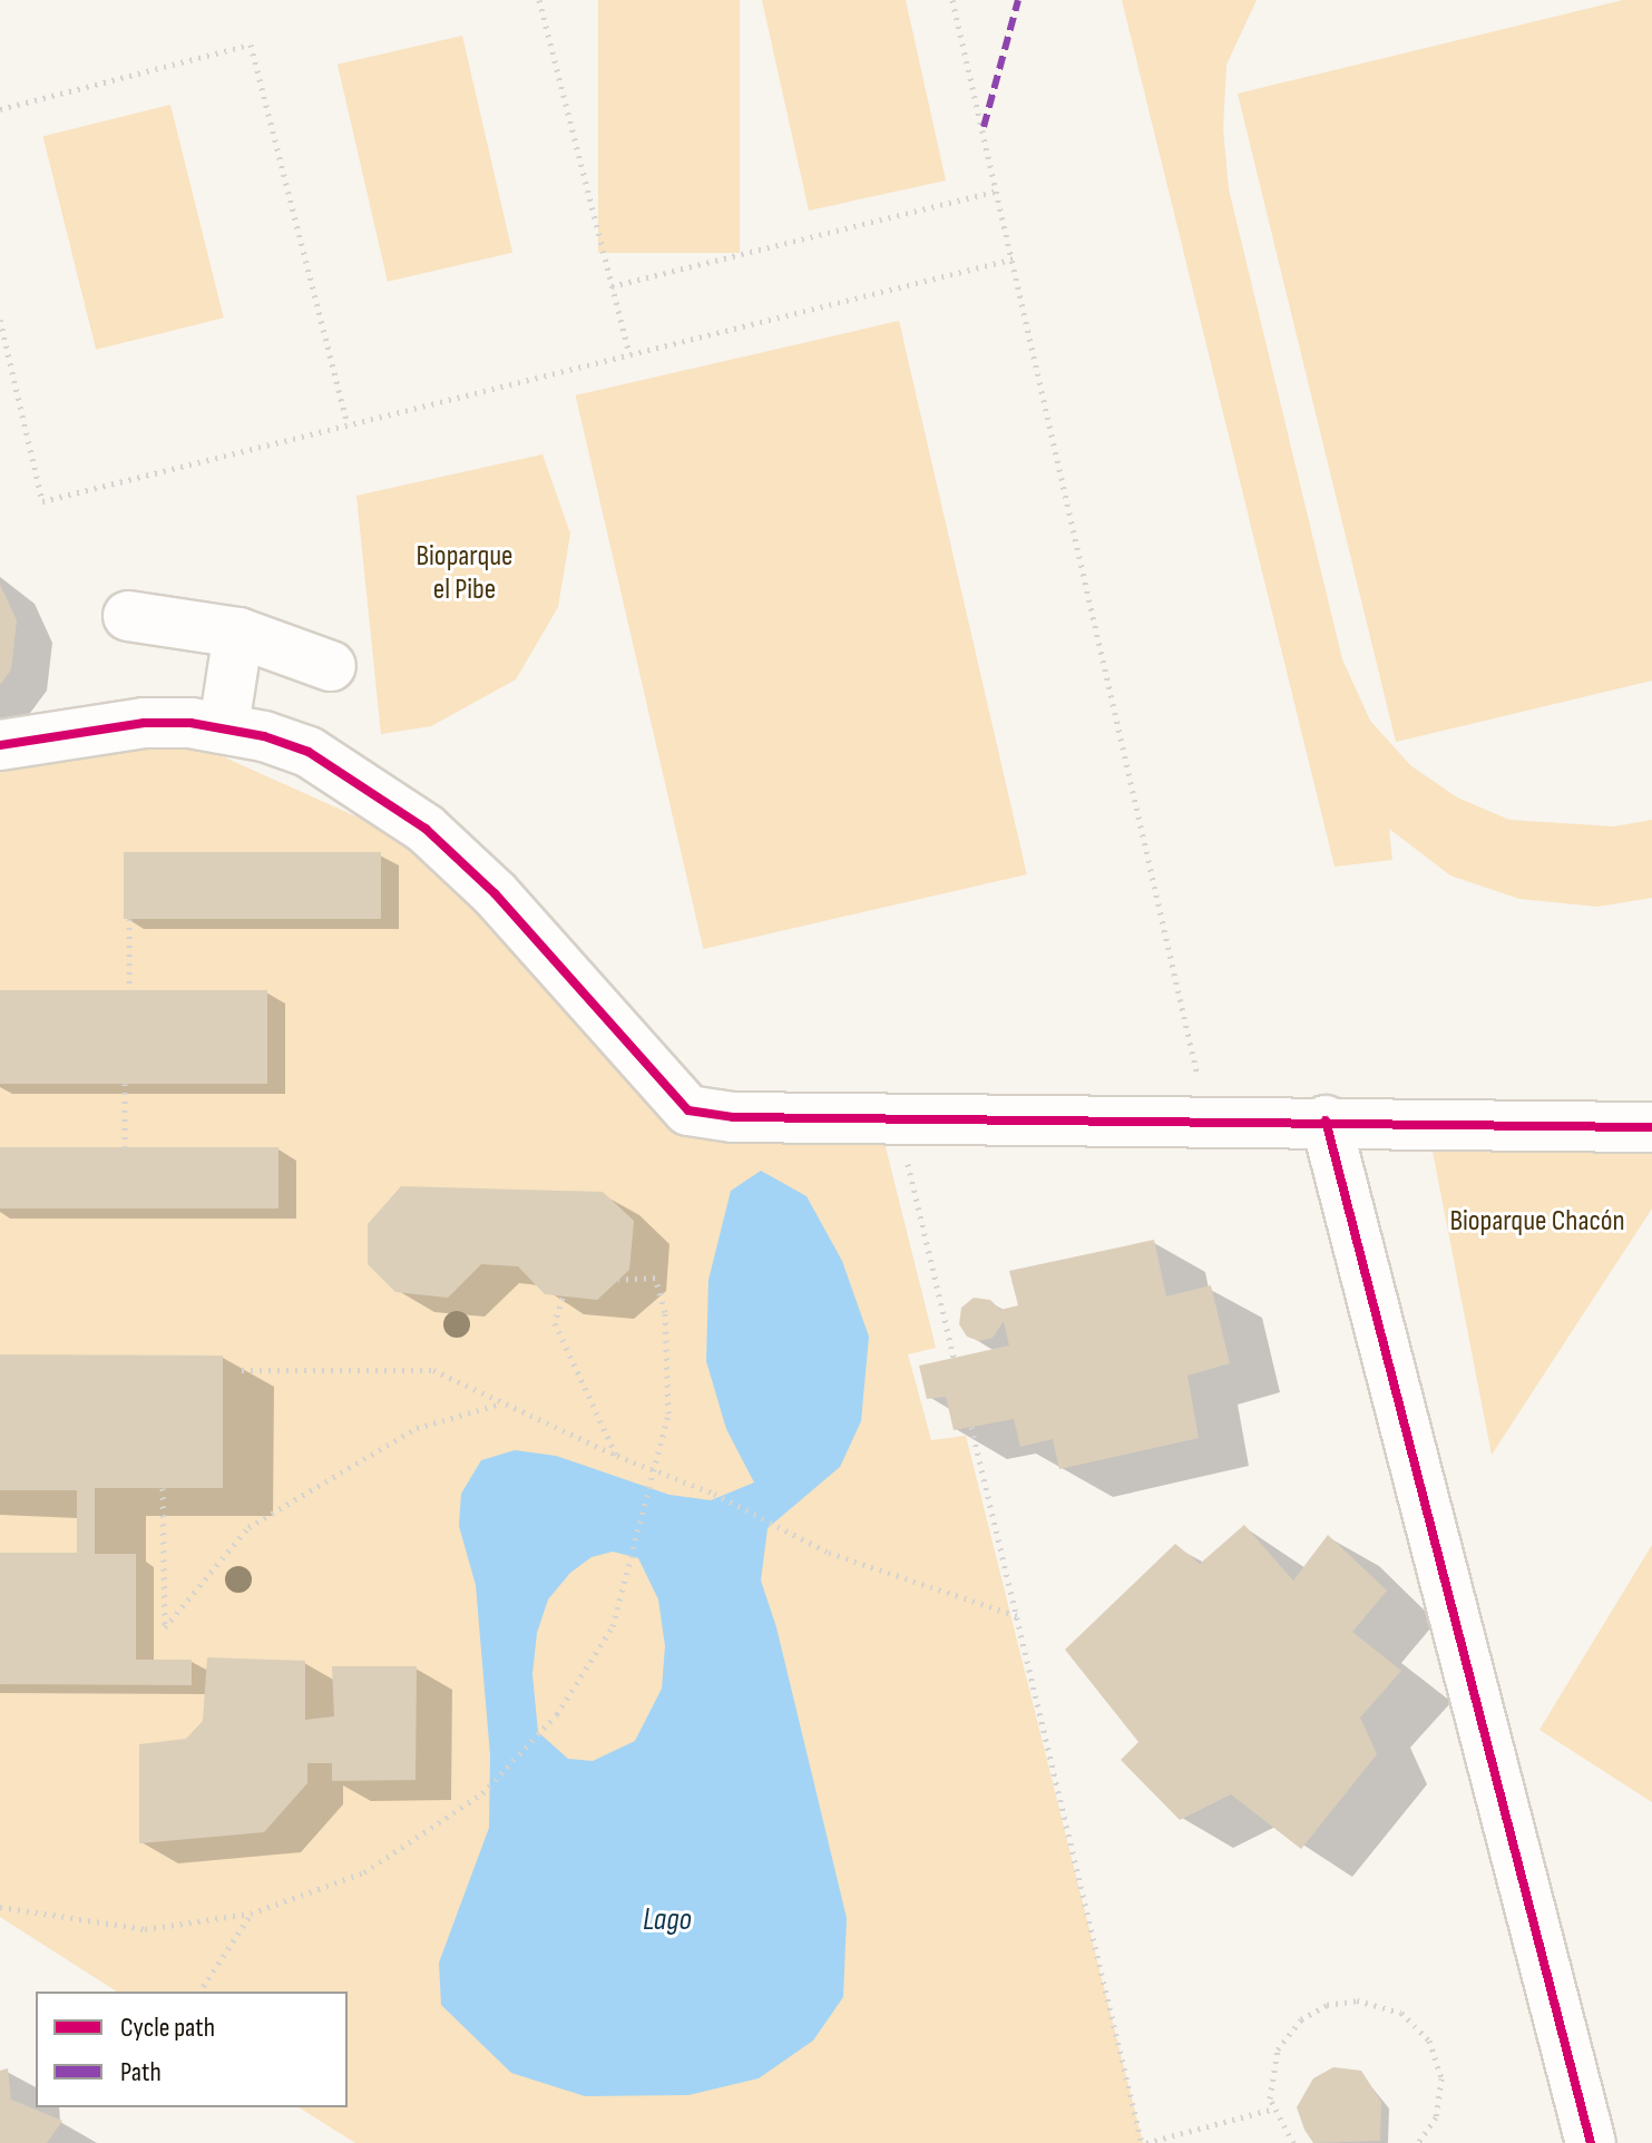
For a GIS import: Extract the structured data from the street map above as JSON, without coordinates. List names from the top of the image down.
{
  "water": ["Lago"],
  "parks": ["Bioparque el Pibe", "Bioparque Chacón"],
  "legend": ["Cycle path", "Path"]
}
